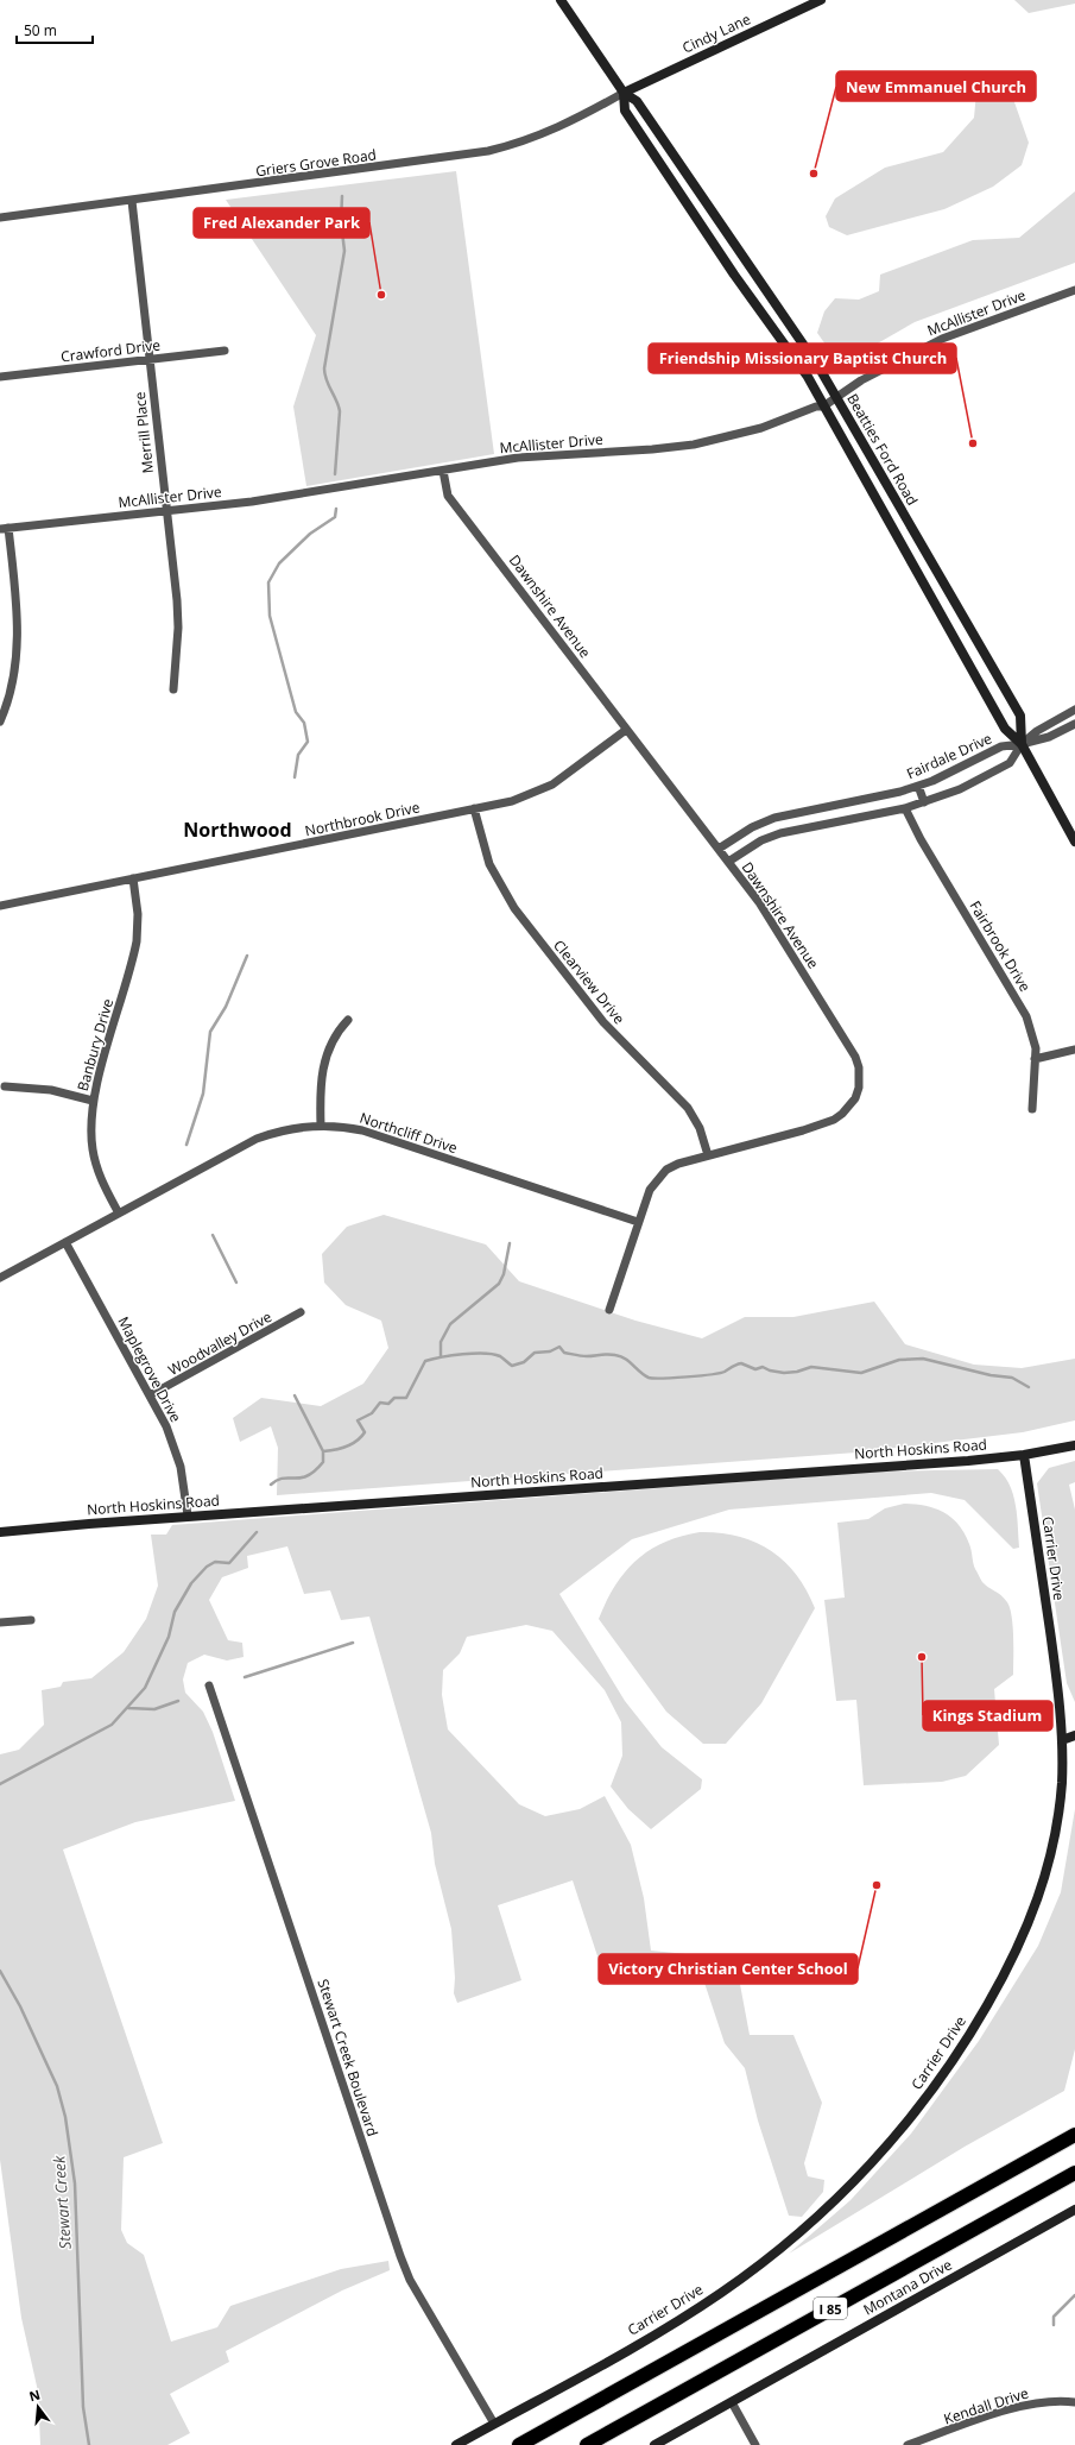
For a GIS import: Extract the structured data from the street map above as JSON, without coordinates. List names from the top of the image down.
{
  "streets": {
    "highway": ["I 85"],
    "street": [
      "Cindy Lane",
      "Griers Grove Road",
      "McAllister Drive",
      "Crawford Drive",
      "Merrill Place",
      "Beatties Ford Road",
      "Dawnshire Avenue",
      "Fairdale Drive",
      "Northbrook Drive",
      "Fairbrook Drive",
      "Clearview Drive",
      "Banbury Drive",
      "Northcliff Drive",
      "Woodvalley Drive",
      "Maplegrove Drive",
      "North Hoskins Road",
      "Carrier Drive",
      "Stewart Creek Boulevard",
      "Montana Drive",
      "Kendall Drive"
    ]
  },
  "crossings": [
    ["Cindy Lane", "Griers Grove Road"],
    ["Cindy Lane", "Beatties Ford Road"],
    ["Griers Grove Road", "Merrill Place"],
    ["Griers Grove Road", "Beatties Ford Road"],
    ["McAllister Drive", "Merrill Place"],
    ["McAllister Drive", "Beatties Ford Road"],
    ["McAllister Drive", "Dawnshire Avenue"],
    ["Crawford Drive", "Merrill Place"],
    ["Beatties Ford Road", "Fairdale Drive"],
    ["Dawnshire Avenue", "Fairdale Drive"],
    ["Dawnshire Avenue", "Northbrook Drive"],
    ["Dawnshire Avenue", "Clearview Drive"],
    ["Dawnshire Avenue", "Northcliff Drive"],
    ["Northbrook Drive", "Clearview Drive"],
    ["Northbrook Drive", "Banbury Drive"],
    ["Banbury Drive", "Northcliff Drive"],
    ["Northcliff Drive", "Maplegrove Drive"],
    ["Woodvalley Drive", "Maplegrove Drive"],
    ["Maplegrove Drive", "North Hoskins Road"],
    ["North Hoskins Road", "Carrier Drive"],
    ["Carrier Drive", "Stewart Creek Boulevard"]
  ],
  "districts": ["Northwood"],
  "water": ["Stewart Creek"],
  "places": [
    "New Emmanuel Church",
    "Fred Alexander Park",
    "Friendship Missionary Baptist Church",
    "Kings Stadium",
    "Victory Christian Center School"
  ],
  "scale_bar": "50 m",
  "north": "top"
}
